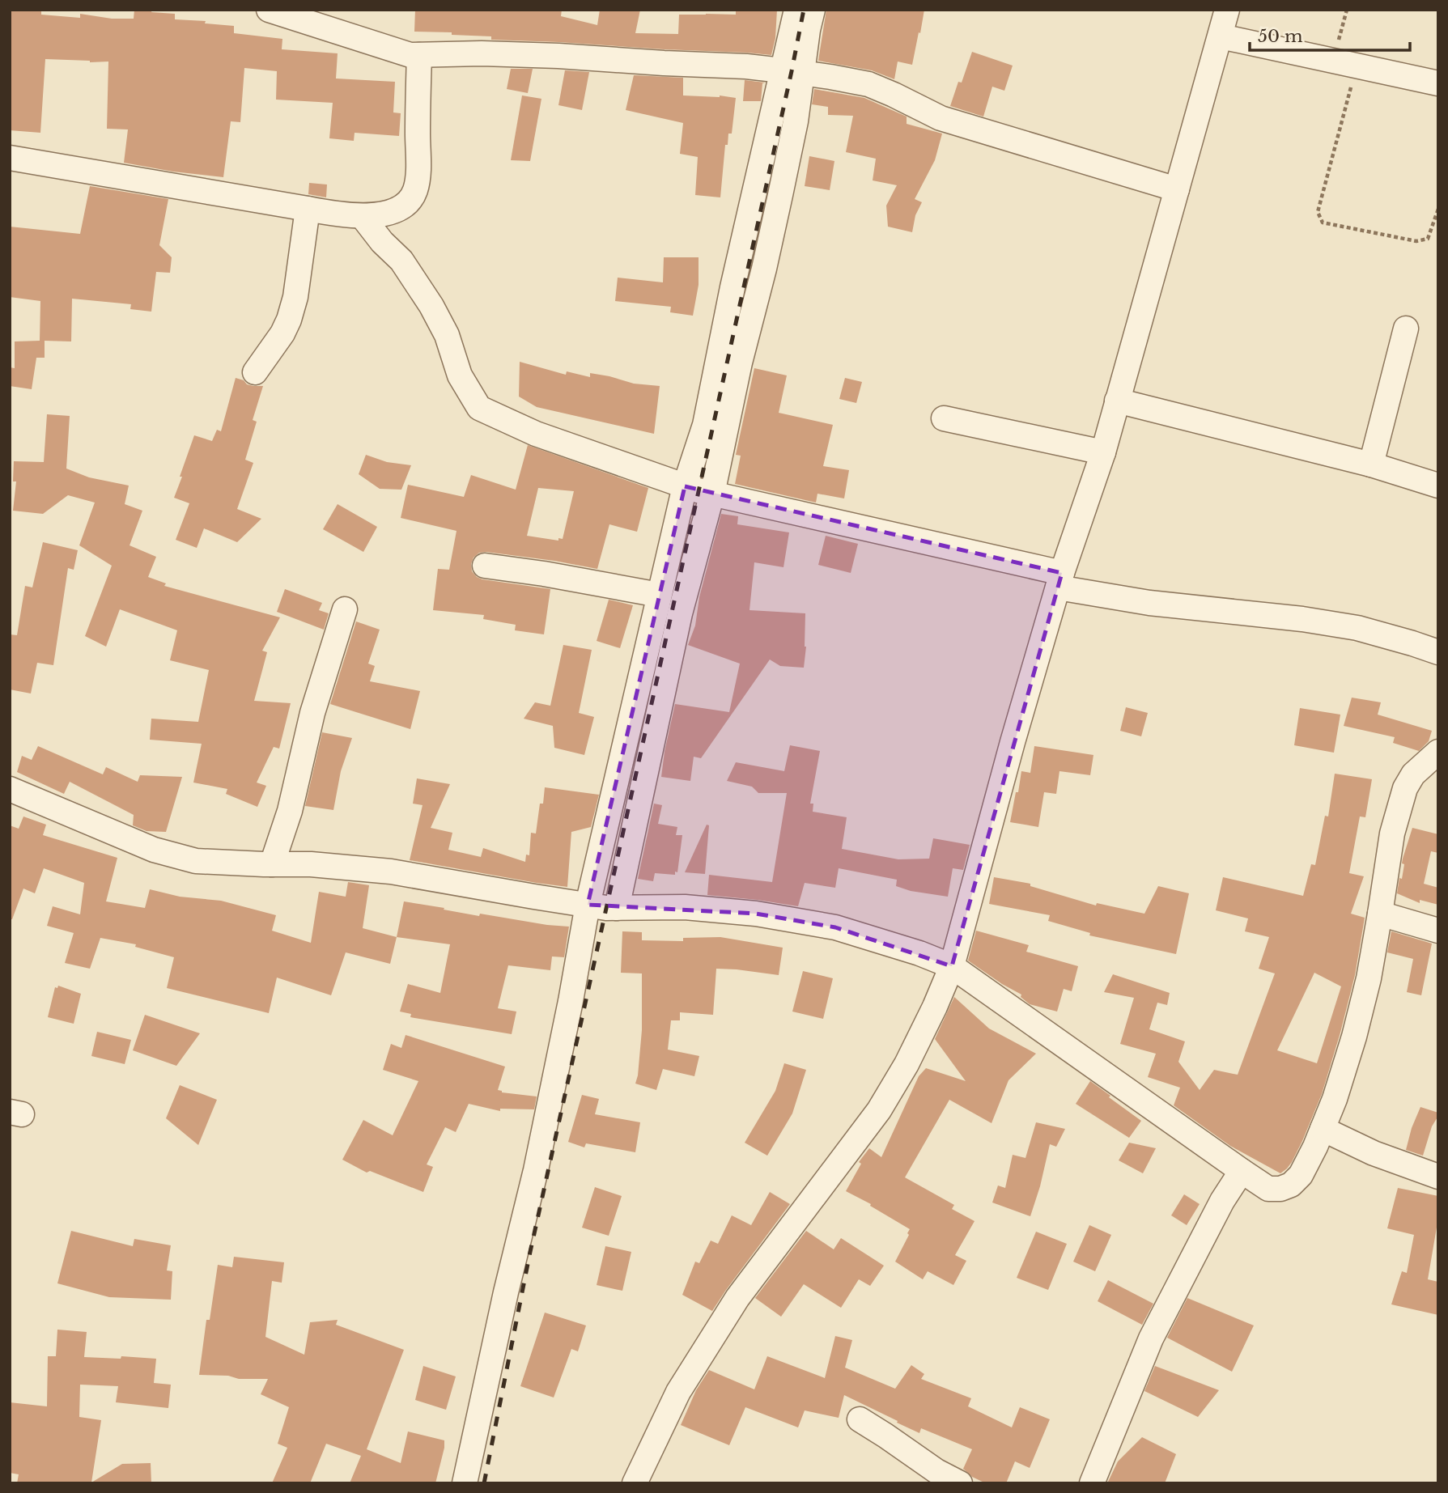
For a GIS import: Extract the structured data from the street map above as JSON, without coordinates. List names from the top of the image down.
{
  "scale_bar": "50 m"
}
